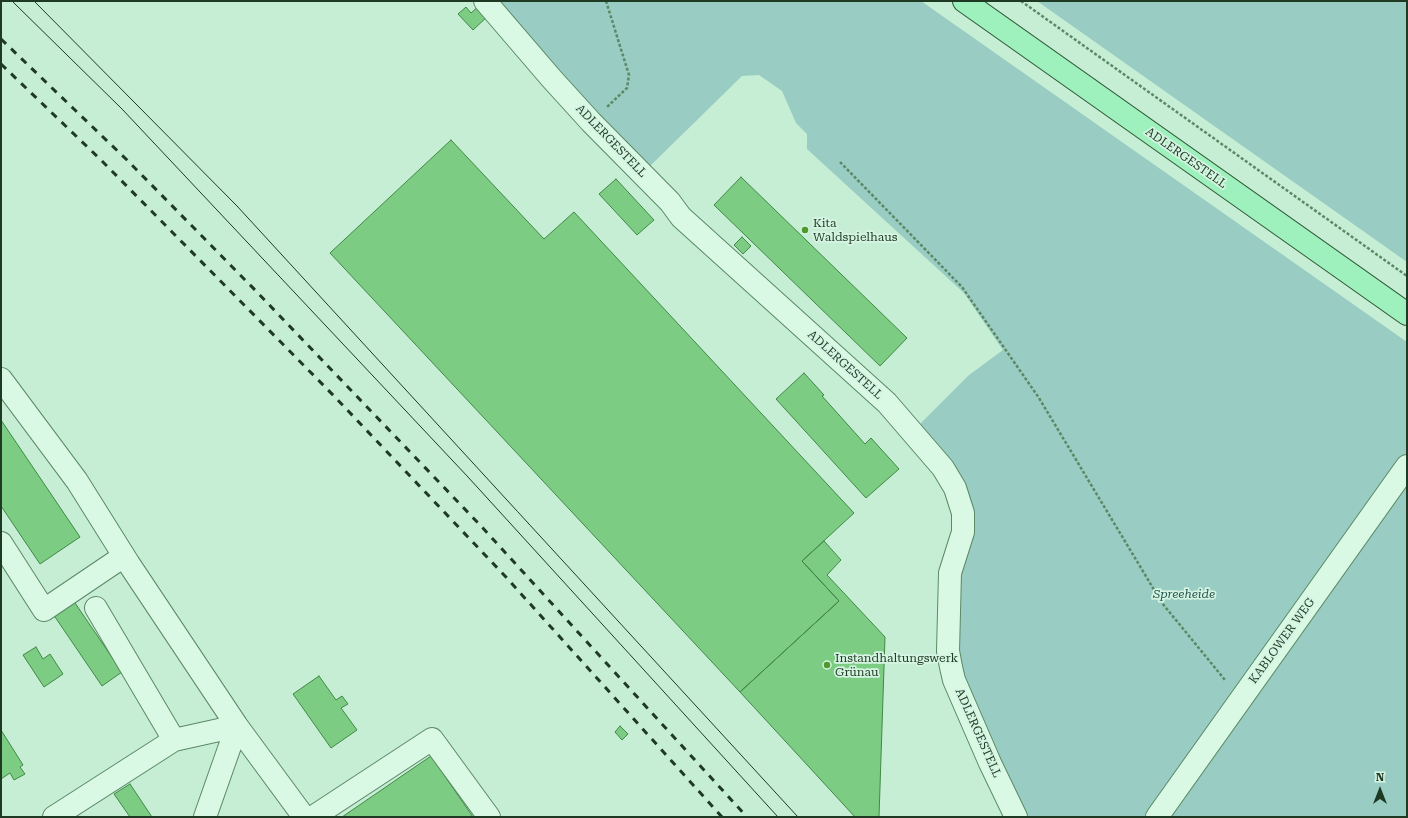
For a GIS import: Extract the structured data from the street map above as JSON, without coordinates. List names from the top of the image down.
{
  "streets": {
    "main road": ["ADLERGESTELL"],
    "street": ["KABLOWER WEG"]
  },
  "parks": ["Spreeheide"],
  "places": ["Kita Waldspielhaus", "Instandhaltungswerk Grünau"],
  "north": "top"
}
